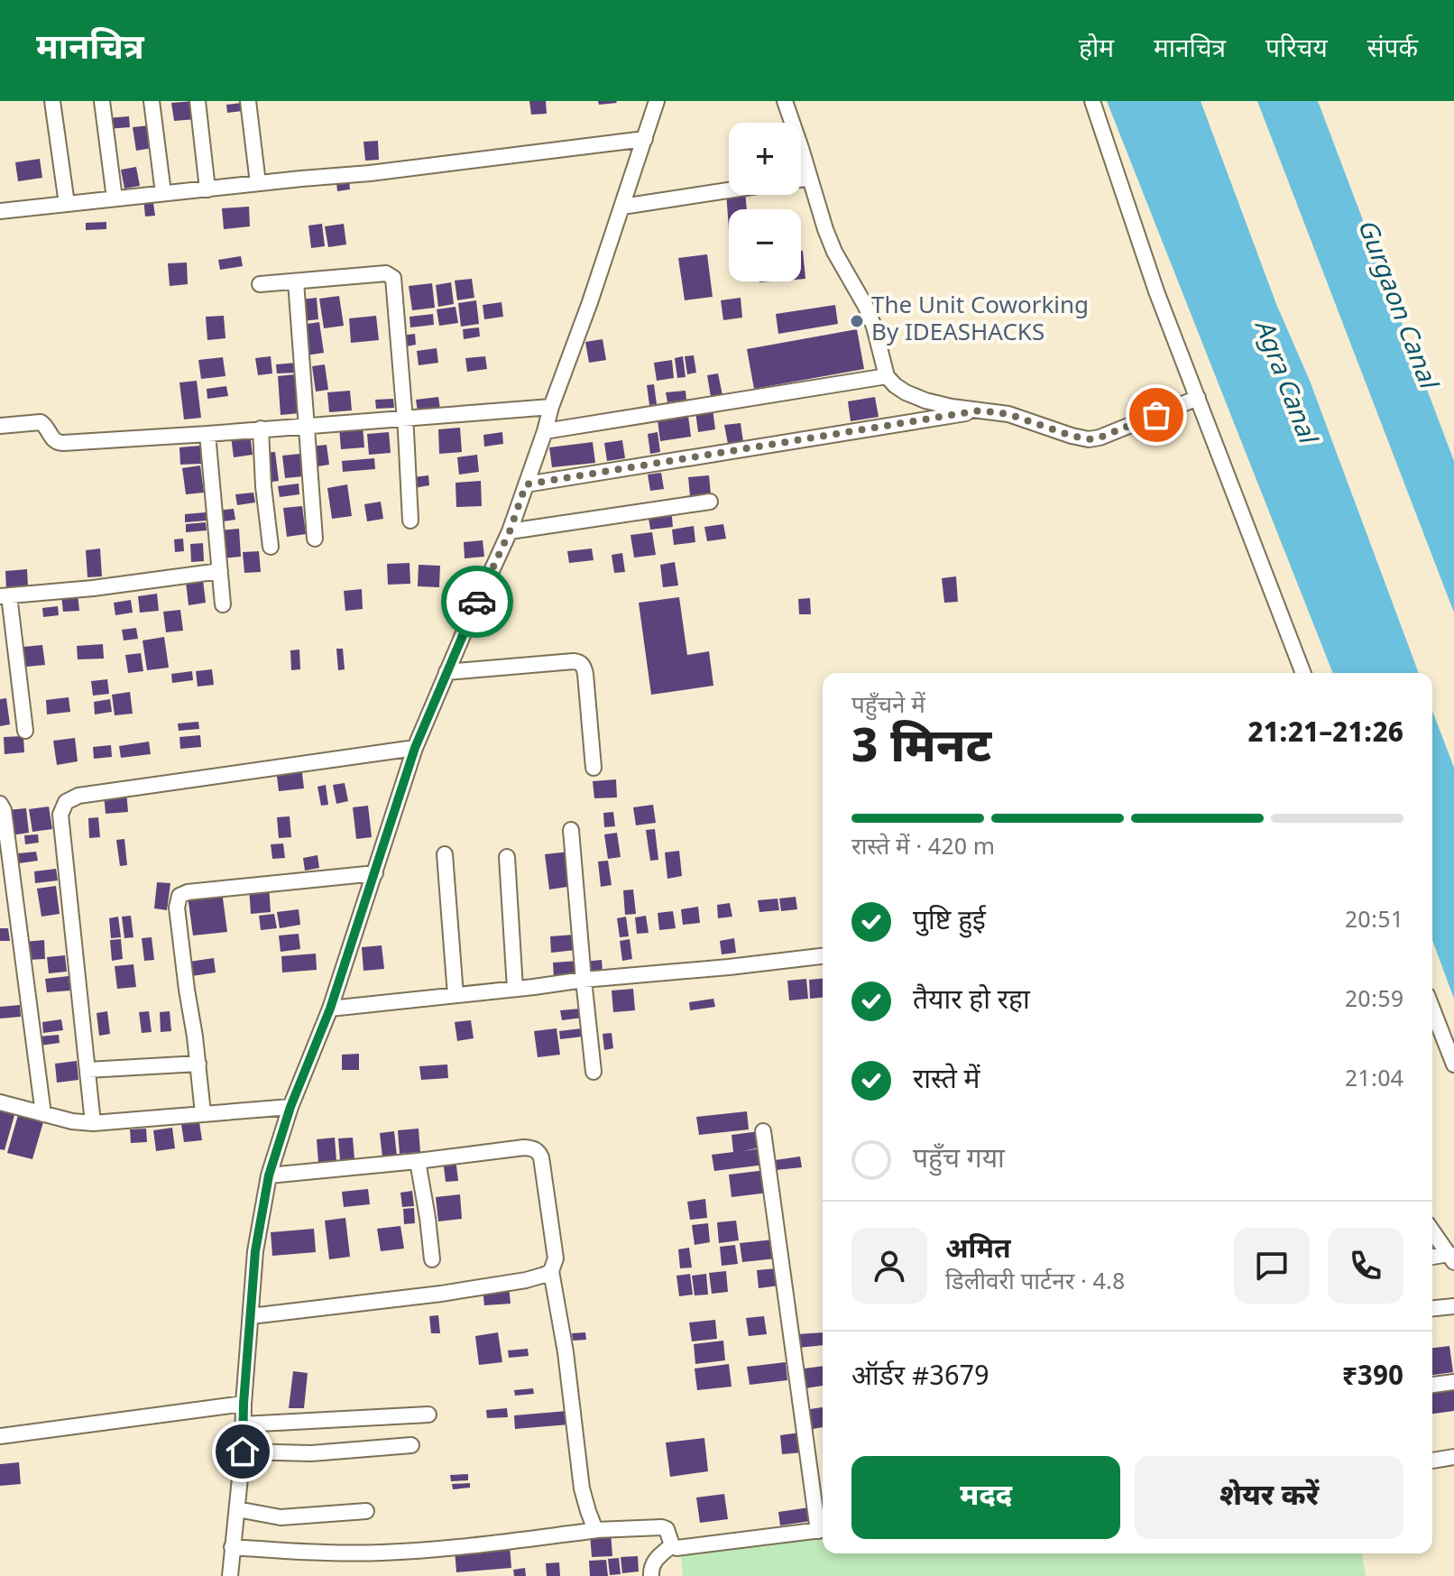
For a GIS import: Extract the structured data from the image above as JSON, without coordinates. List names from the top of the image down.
{
  "water": ["Gurgaon Canal", "Agra Canal"],
  "places": ["The Unit Coworking By IDEASHACKS"],
  "page": {
    "header": "मानचित्र",
    "nav": [
      "होम",
      "मानचित्र",
      "परिचय",
      "संपर्क"
    ],
    "map_buttons": ["+", "−"],
    "heading": ["3 मिनट", "पहुँचने में", "21:21–21:26"],
    "panel": [
      "अमित",
      "डिलीवरी पार्टनर · 4.8",
      "ऑर्डर #3679",
      "₹390"
    ],
    "bar": "रास्ते में · 420 m",
    "list": [
      ["पुष्टि हुई", "20:51"],
      ["तैयार हो रहा", "20:59"],
      ["रास्ते में", "21:04"],
      "पहुँच गया"
    ],
    "buttons": ["मदद", "शेयर करें"]
  }
}
